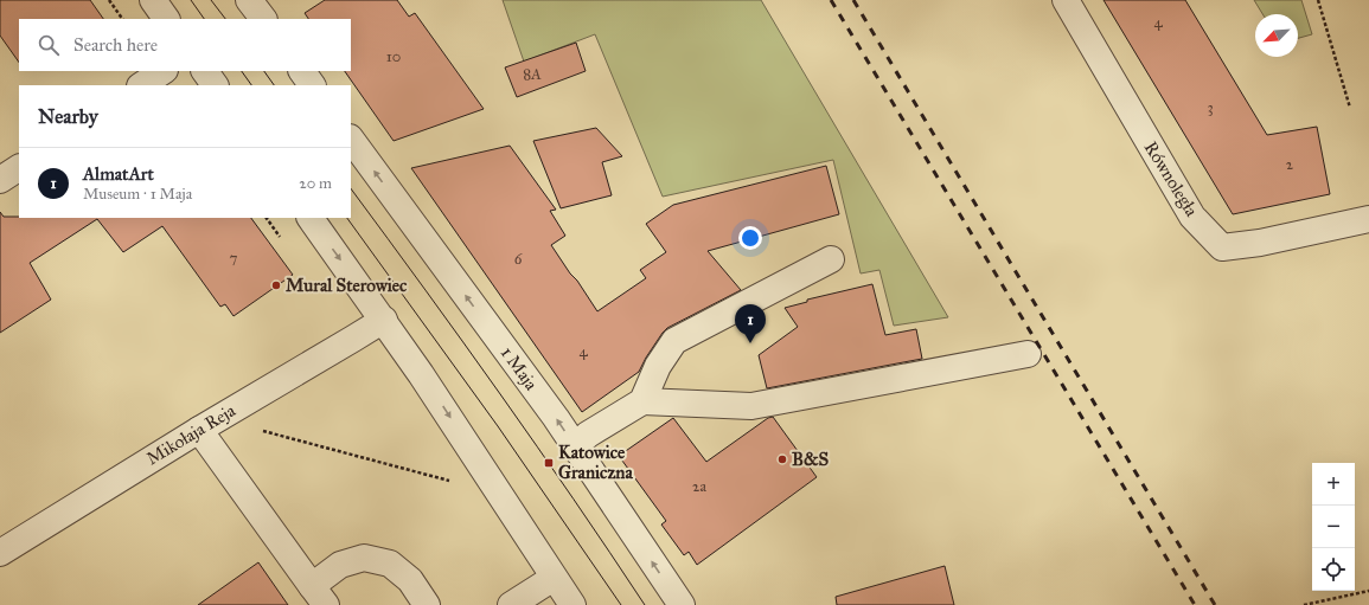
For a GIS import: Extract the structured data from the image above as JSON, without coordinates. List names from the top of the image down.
{
  "streets": {
    "street": ["Równoległa", "1 Maja", "Mikołaja Reja"]
  },
  "places": {
    "other": ["Mural Sterowiec", "B&S"],
    "transit": ["Katowice Graniczna"]
  },
  "house_numbers": [
    "4",
    "10",
    "8A",
    "3",
    "2",
    "7",
    "6",
    "4",
    "2a"
  ],
  "north": "bottom left",
  "page": {
    "search": "Search here",
    "heading": "Nearby",
    "list": [
      {
        "mark": "1",
        "name": "AlmatArt",
        "note": "Museum · 1 Maja",
        "value": "20 m"
      }
    ],
    "pins": "1",
    "map_buttons": ["+", "−"]
  }
}
